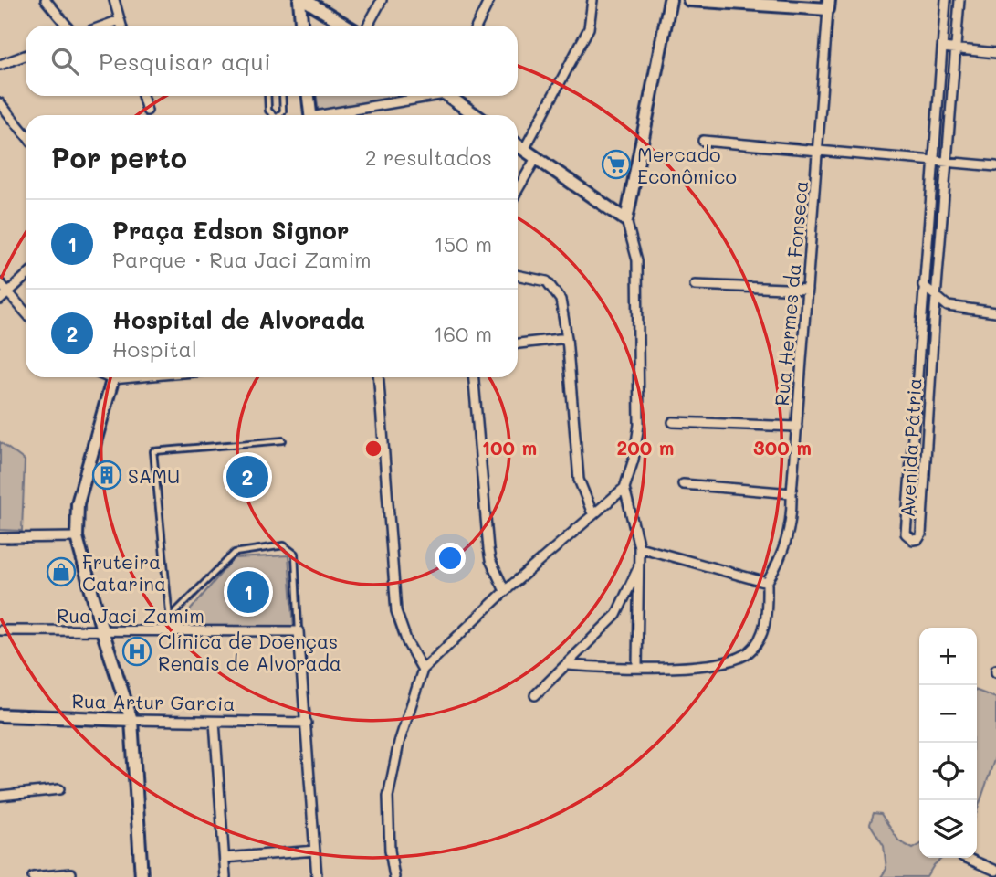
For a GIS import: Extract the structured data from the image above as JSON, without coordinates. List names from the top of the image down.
{
  "streets": {
    "street": [
      "Rua Hermes da Fonseca",
      "Avenida Pátria",
      "Rua Jaci Zamim",
      "Rua Artur Garcia"
    ]
  },
  "places": {
    "supermarket": ["Mercado Econômico"],
    "building": ["SAMU"],
    "shop": ["Fruteira Catarina"],
    "hospital": ["Clínica de Doenças Renais de Alvorada"]
  },
  "page": {
    "search": "Pesquisar aqui",
    "heading": ["Por perto", "2 resultados"],
    "list": [
      {
        "mark": "1",
        "name": "Praça Edson Signor",
        "note": "Parque · Rua Jaci Zamim",
        "value": "150 m"
      },
      {
        "mark": "2",
        "name": "Hospital de Alvorada",
        "note": "Hospital",
        "value": "160 m"
      }
    ],
    "pins": ["2", "1"],
    "map_buttons": ["+", "−"]
  },
  "rings": ["100 m", "200 m", "300 m"]
}
